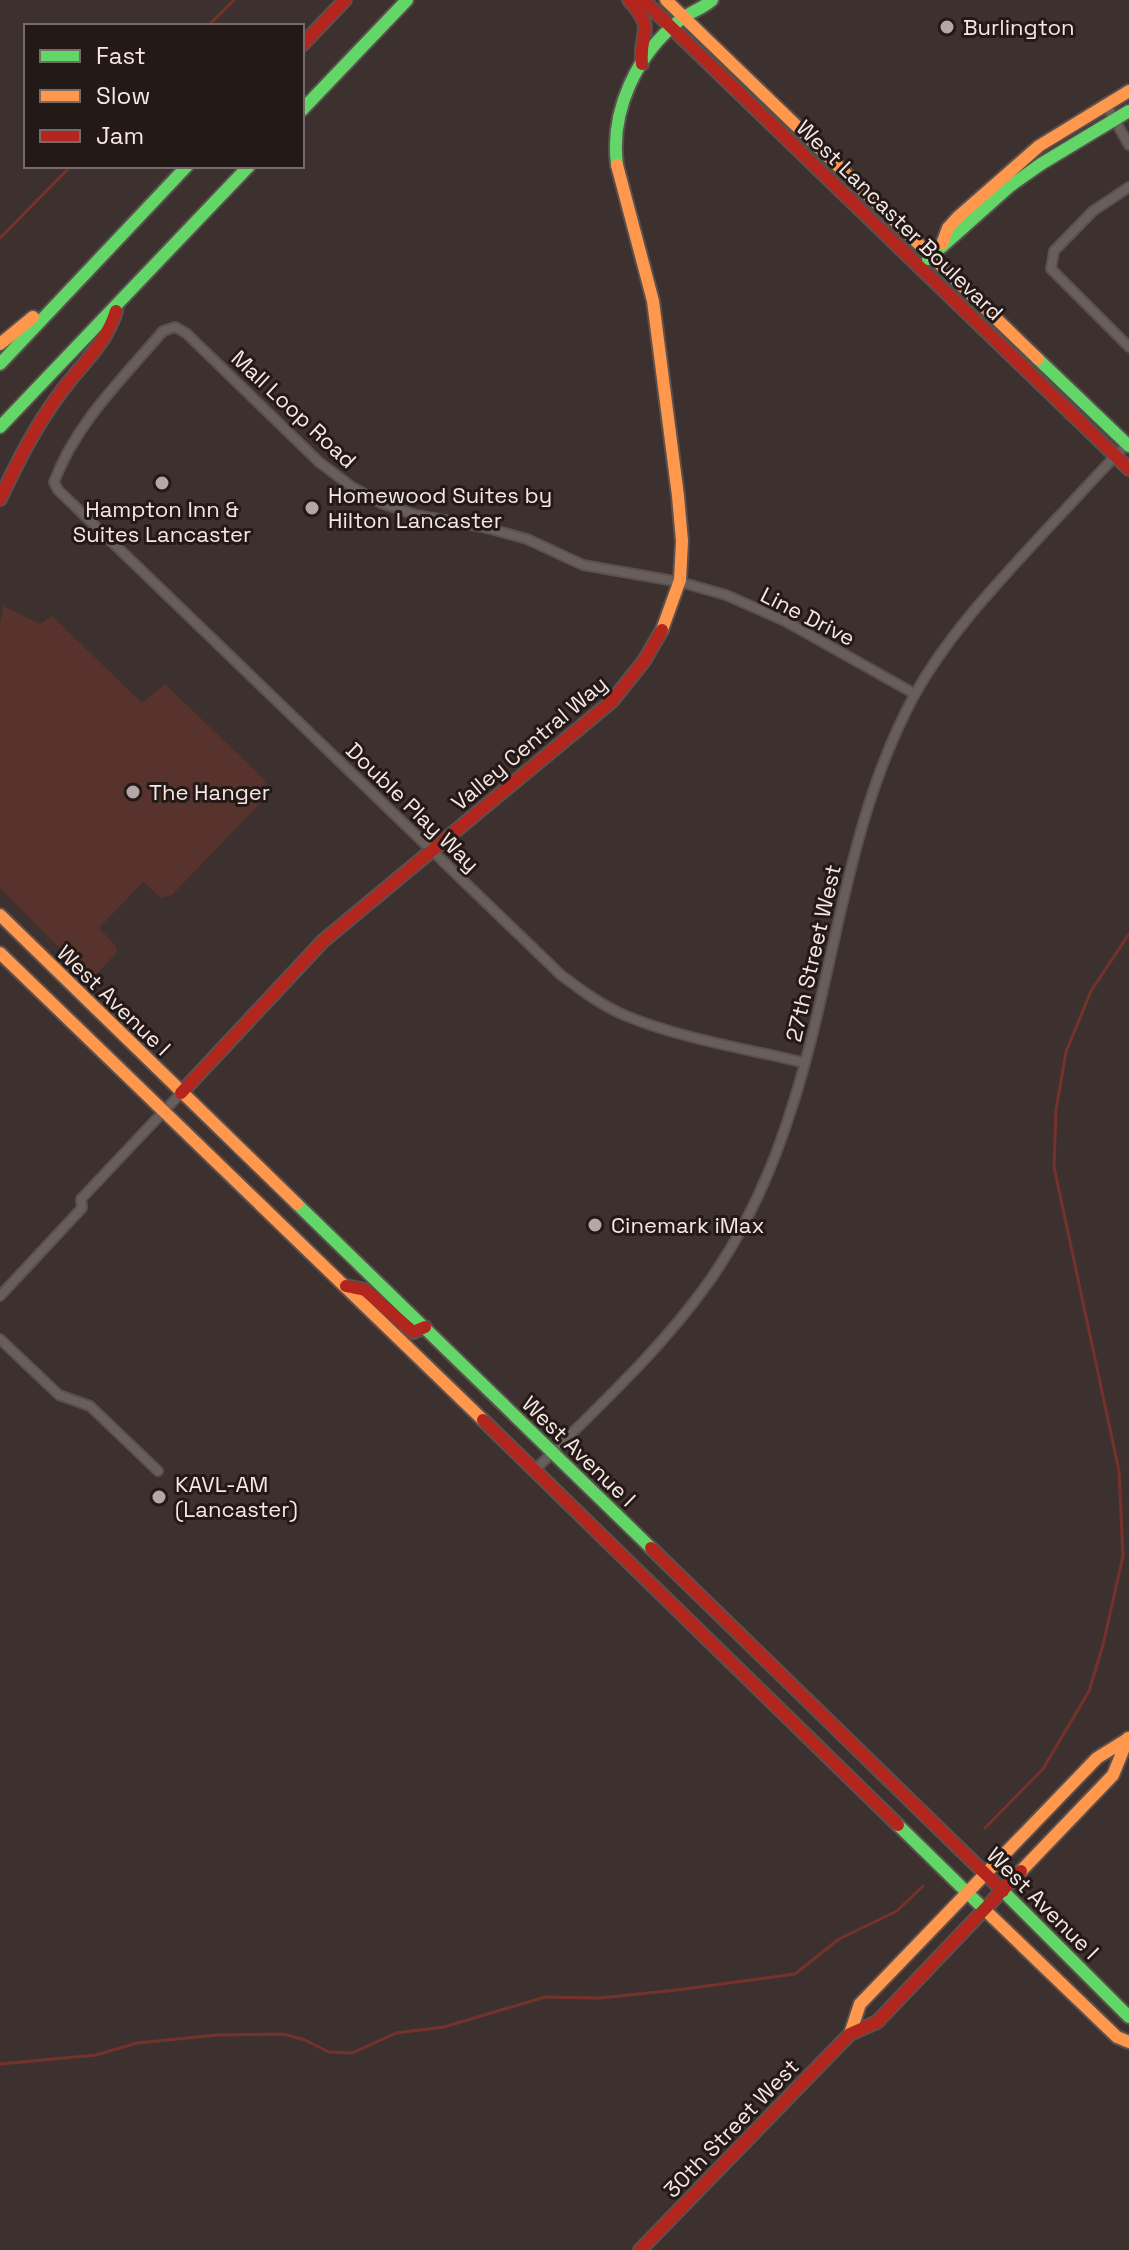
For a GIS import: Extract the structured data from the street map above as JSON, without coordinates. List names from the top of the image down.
{
  "streets": {
    "main road": [
      "West Lancaster Boulevard",
      "Valley Central Way",
      "West Avenue I",
      "30th Street West"
    ],
    "street": [
      "Mall Loop Road",
      "Line Drive",
      "Double Play Way",
      "27th Street West"
    ]
  },
  "crossings": [
    ["West Lancaster Boulevard", "Valley Central Way"],
    ["West Lancaster Boulevard", "27th Street West"],
    ["Mall Loop Road", "Line Drive"],
    ["Mall Loop Road", "Valley Central Way"],
    ["Mall Loop Road", "Double Play Way"],
    ["Line Drive", "Valley Central Way"],
    ["Line Drive", "27th Street West"],
    ["Valley Central Way", "Double Play Way"],
    ["Valley Central Way", "West Avenue I"],
    ["Double Play Way", "27th Street West"],
    ["27th Street West", "West Avenue I"],
    ["West Avenue I", "30th Street West"]
  ],
  "places": [
    "Burlington",
    "Hampton Inn & Suites Lancaster",
    "Homewood Suites by Hilton Lancaster",
    "The Hanger",
    "Cinemark iMax",
    "KAVL-AM (Lancaster)"
  ],
  "legend": ["Fast", "Slow", "Jam"]
}
